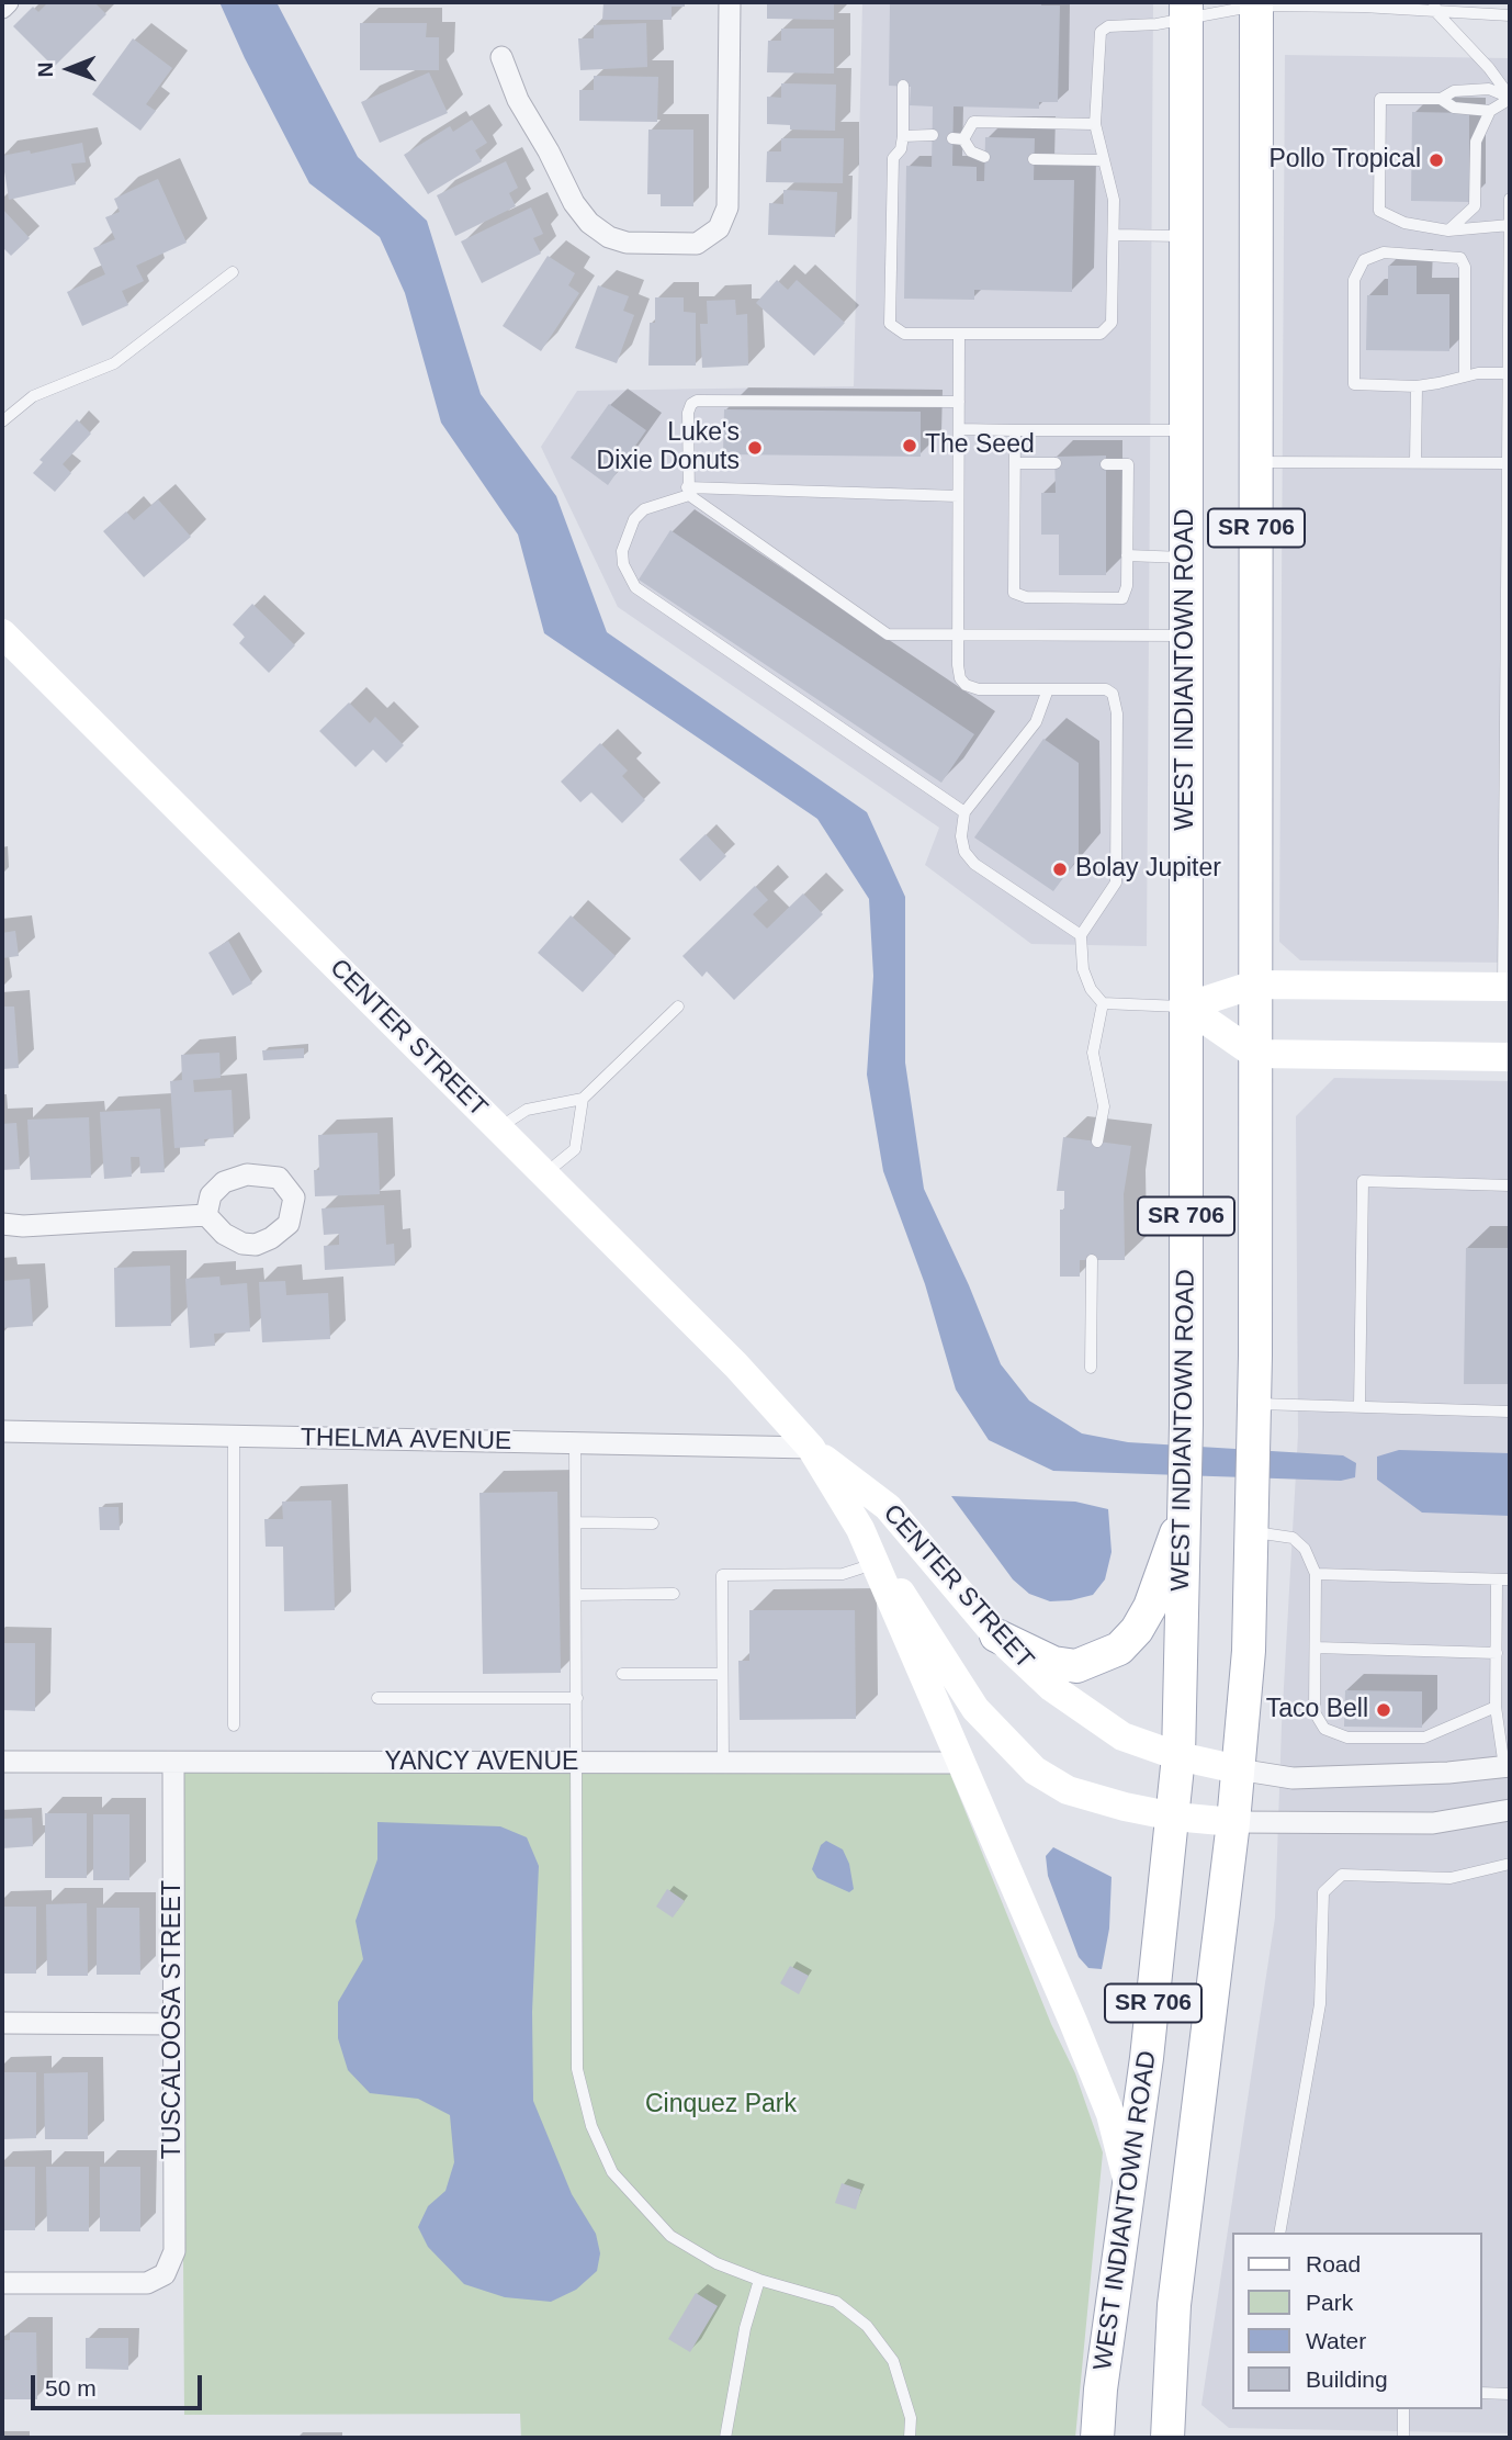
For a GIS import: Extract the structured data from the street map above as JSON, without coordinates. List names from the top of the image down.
{
  "streets": {
    "main road": ["SR 706", "WEST INDIANTOWN ROAD"],
    "street": [
      "CENTER STREET",
      "THELMA AVENUE",
      "YANCY AVENUE",
      "TUSCALOOSA STREET"
    ]
  },
  "crossings": [
    ["SR 706", "CENTER STREET"],
    ["WEST INDIANTOWN ROAD", "CENTER STREET"],
    ["CENTER STREET", "THELMA AVENUE"],
    ["CENTER STREET", "YANCY AVENUE"],
    ["YANCY AVENUE", "TUSCALOOSA STREET"]
  ],
  "parks": ["Cinquez Park"],
  "places": [
    "Pollo Tropical",
    "The Seed",
    "Luke's Dixie Donuts",
    "Bolay Jupiter",
    "Taco Bell"
  ],
  "legend": [
    "Road",
    "Park",
    "Water",
    "Building"
  ],
  "scale_bar": "50 m",
  "north": "left"
}
